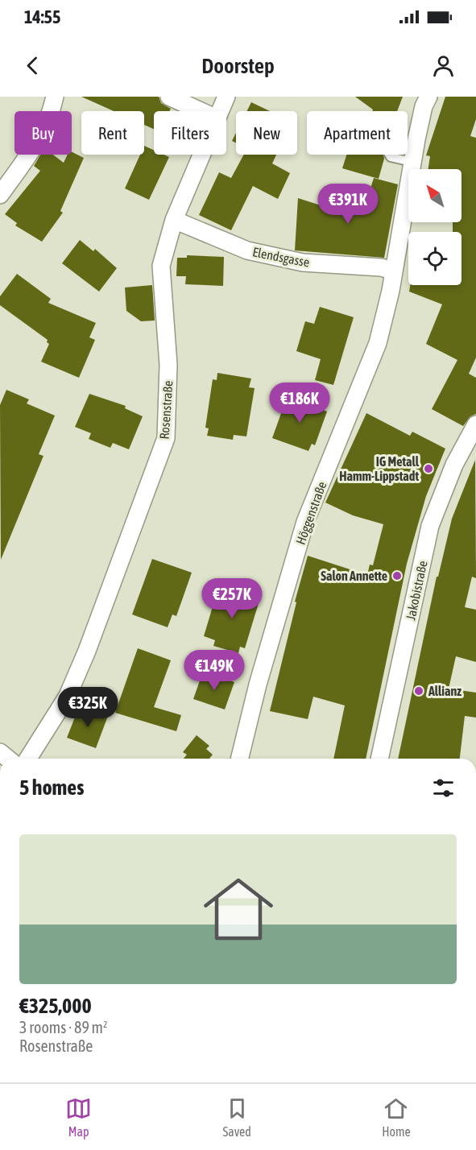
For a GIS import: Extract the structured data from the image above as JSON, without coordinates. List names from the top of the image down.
{
  "streets": {
    "street": [
      "Elendsgasse",
      "Rosenstraße",
      "Höggenstraße",
      "Jakobistraße"
    ]
  },
  "crossings": [
    ["Elendsgasse", "Rosenstraße"],
    ["Elendsgasse", "Höggenstraße"]
  ],
  "places": ["IG Metall Hamm-Lippstadt", "Salon Annette", "Allianz"],
  "north": "top left",
  "page": {
    "status": "14:55",
    "header": "Doorstep",
    "chip": [
      "Buy",
      "Rent",
      "Filters",
      "New",
      "Apartment"
    ],
    "price": [
      "€391K",
      "€186K",
      "€257K",
      "€149K",
      "€325K"
    ],
    "heading": "5 homes",
    "list": [
      {
        "name": "€325,000",
        "note": "3 rooms · 89 m² · Rosenstraße"
      }
    ],
    "tabs": ["Map", "Saved", "Home"]
  }
}
